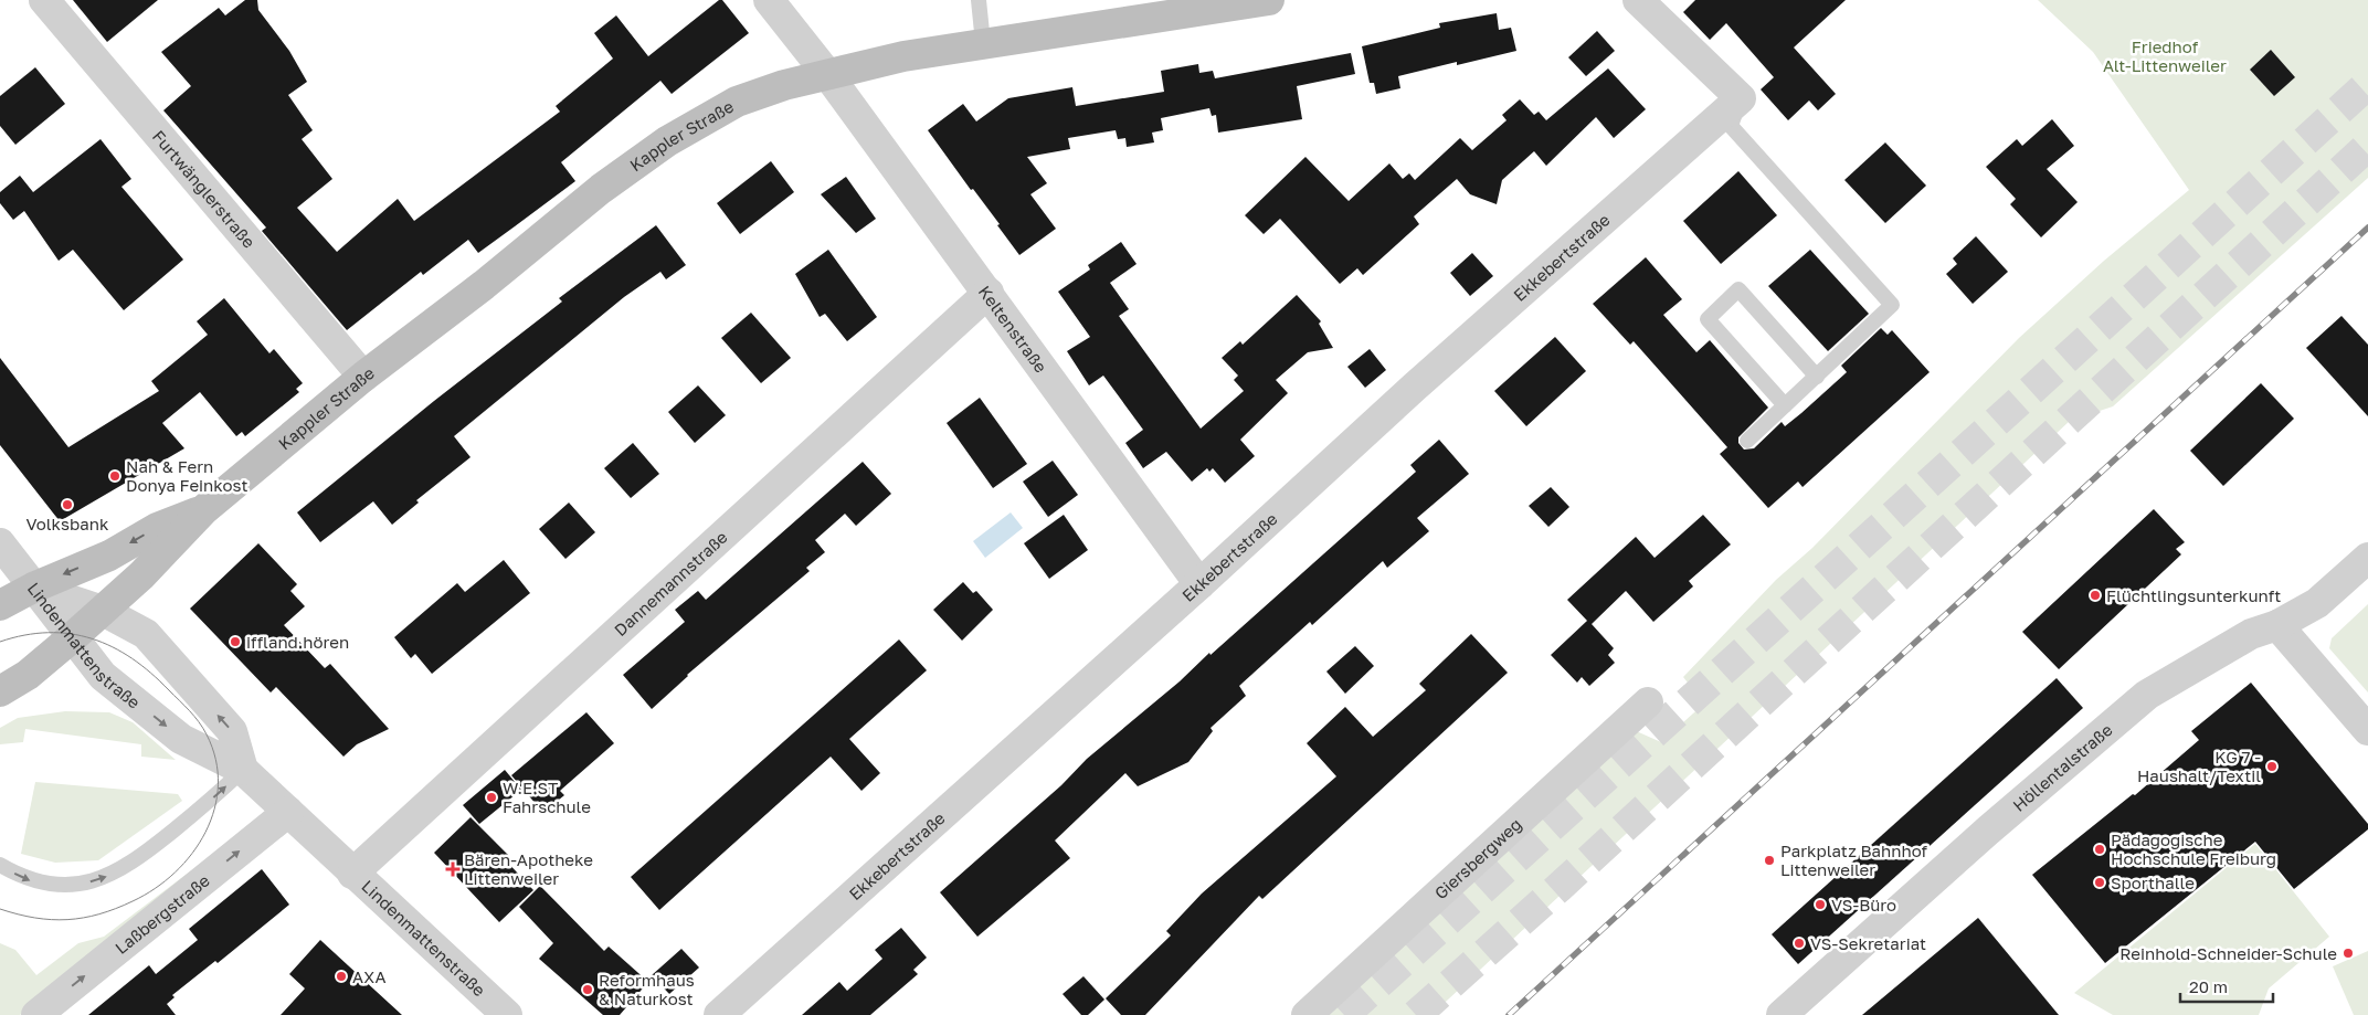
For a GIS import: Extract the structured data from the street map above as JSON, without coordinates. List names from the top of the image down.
{
  "streets": {
    "street": [
      "Kappler Straße",
      "Furtwänglerstraße",
      "Ekkebertstraße",
      "Keltenstraße",
      "Dannemannstraße",
      "Lindenmattenstraße",
      "Höllentalstraße",
      "Giersbergweg",
      "Laßbergstraße"
    ]
  },
  "crossings": [
    ["Kappler Straße", "Furtwänglerstraße"],
    ["Kappler Straße", "Keltenstraße"],
    ["Kappler Straße", "Lindenmattenstraße"],
    ["Ekkebertstraße", "Keltenstraße"],
    ["Keltenstraße", "Dannemannstraße"],
    ["Dannemannstraße", "Lindenmattenstraße"],
    ["Lindenmattenstraße", "Laßbergstraße"]
  ],
  "one_way": ["Laßbergstraße"],
  "parks": ["Friedhof Alt-Littenweiler"],
  "places": {
    "other": [
      "Nah & Fern Donya Feinkost",
      "Volksbank",
      "Flüchtlingsunterkunft",
      "iffland.hören",
      "KG 7 - Haushalt/Textil",
      "W.E.ST Fahrschule",
      "Pädagogische Hochschule Freiburg",
      "Parkplatz Bahnhof Littenweiler",
      "Sporthalle",
      "VS-Büro",
      "VS-Sekretariat",
      "Reinhold-Schneider-Schule",
      "AXA",
      "Reformhaus & Naturkost"
    ],
    "health": ["Bären-Apotheke Littenweiler"]
  },
  "scale_bar": "20 m"
}
